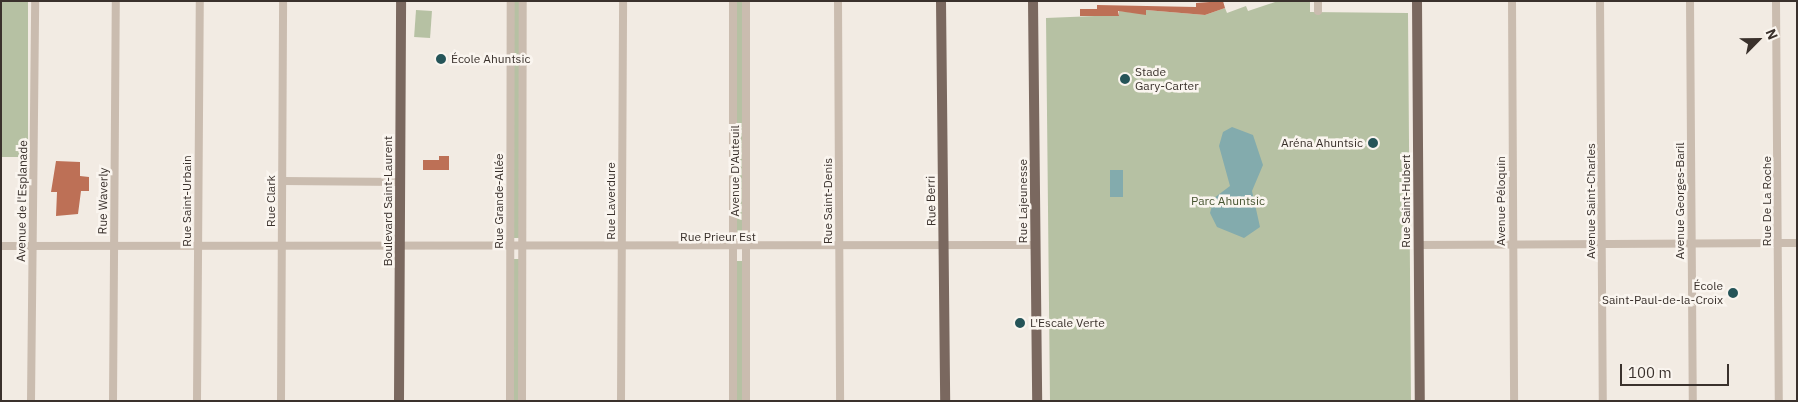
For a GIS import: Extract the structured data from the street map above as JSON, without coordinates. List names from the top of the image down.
{
  "streets": {
    "main road": [
      "Boulevard Saint-Laurent",
      "Rue Berri",
      "Rue Lajeunesse",
      "Rue Saint-Hubert"
    ],
    "street": [
      "Avenue D'Auteuil",
      "Avenue de l'Esplanade",
      "Rue Waverly",
      "Rue Saint-Urbain",
      "Rue Clark",
      "Rue Grande-Allée",
      "Rue Laverdure",
      "Rue Saint-Denis",
      "Avenue Péloquin",
      "Avenue Saint-Charles",
      "Avenue Georges-Baril",
      "Rue De La Roche",
      "Rue Prieur Est"
    ]
  },
  "crossings": [
    ["Avenue D'Auteuil", "Rue Prieur Est"],
    ["Avenue de l'Esplanade", "Rue Prieur Est"],
    ["Rue Waverly", "Rue Prieur Est"],
    ["Rue Saint-Urbain", "Rue Prieur Est"],
    ["Rue Clark", "Rue Prieur Est"],
    ["Boulevard Saint-Laurent", "Rue Prieur Est"],
    ["Rue Grande-Allée", "Rue Prieur Est"],
    ["Rue Laverdure", "Rue Prieur Est"],
    ["Rue Saint-Denis", "Rue Prieur Est"],
    ["Rue Berri", "Rue Prieur Est"],
    ["Rue Lajeunesse", "Rue Prieur Est"]
  ],
  "parks": ["Parc Ahuntsic"],
  "places": [
    "École Ahuntsic",
    "Stade Gary-Carter",
    "Aréna Ahuntsic",
    "École Saint-Paul-de-la-Croix",
    "L'Escale Verte"
  ],
  "scale_bar": "100 m",
  "north": "top right"
}
